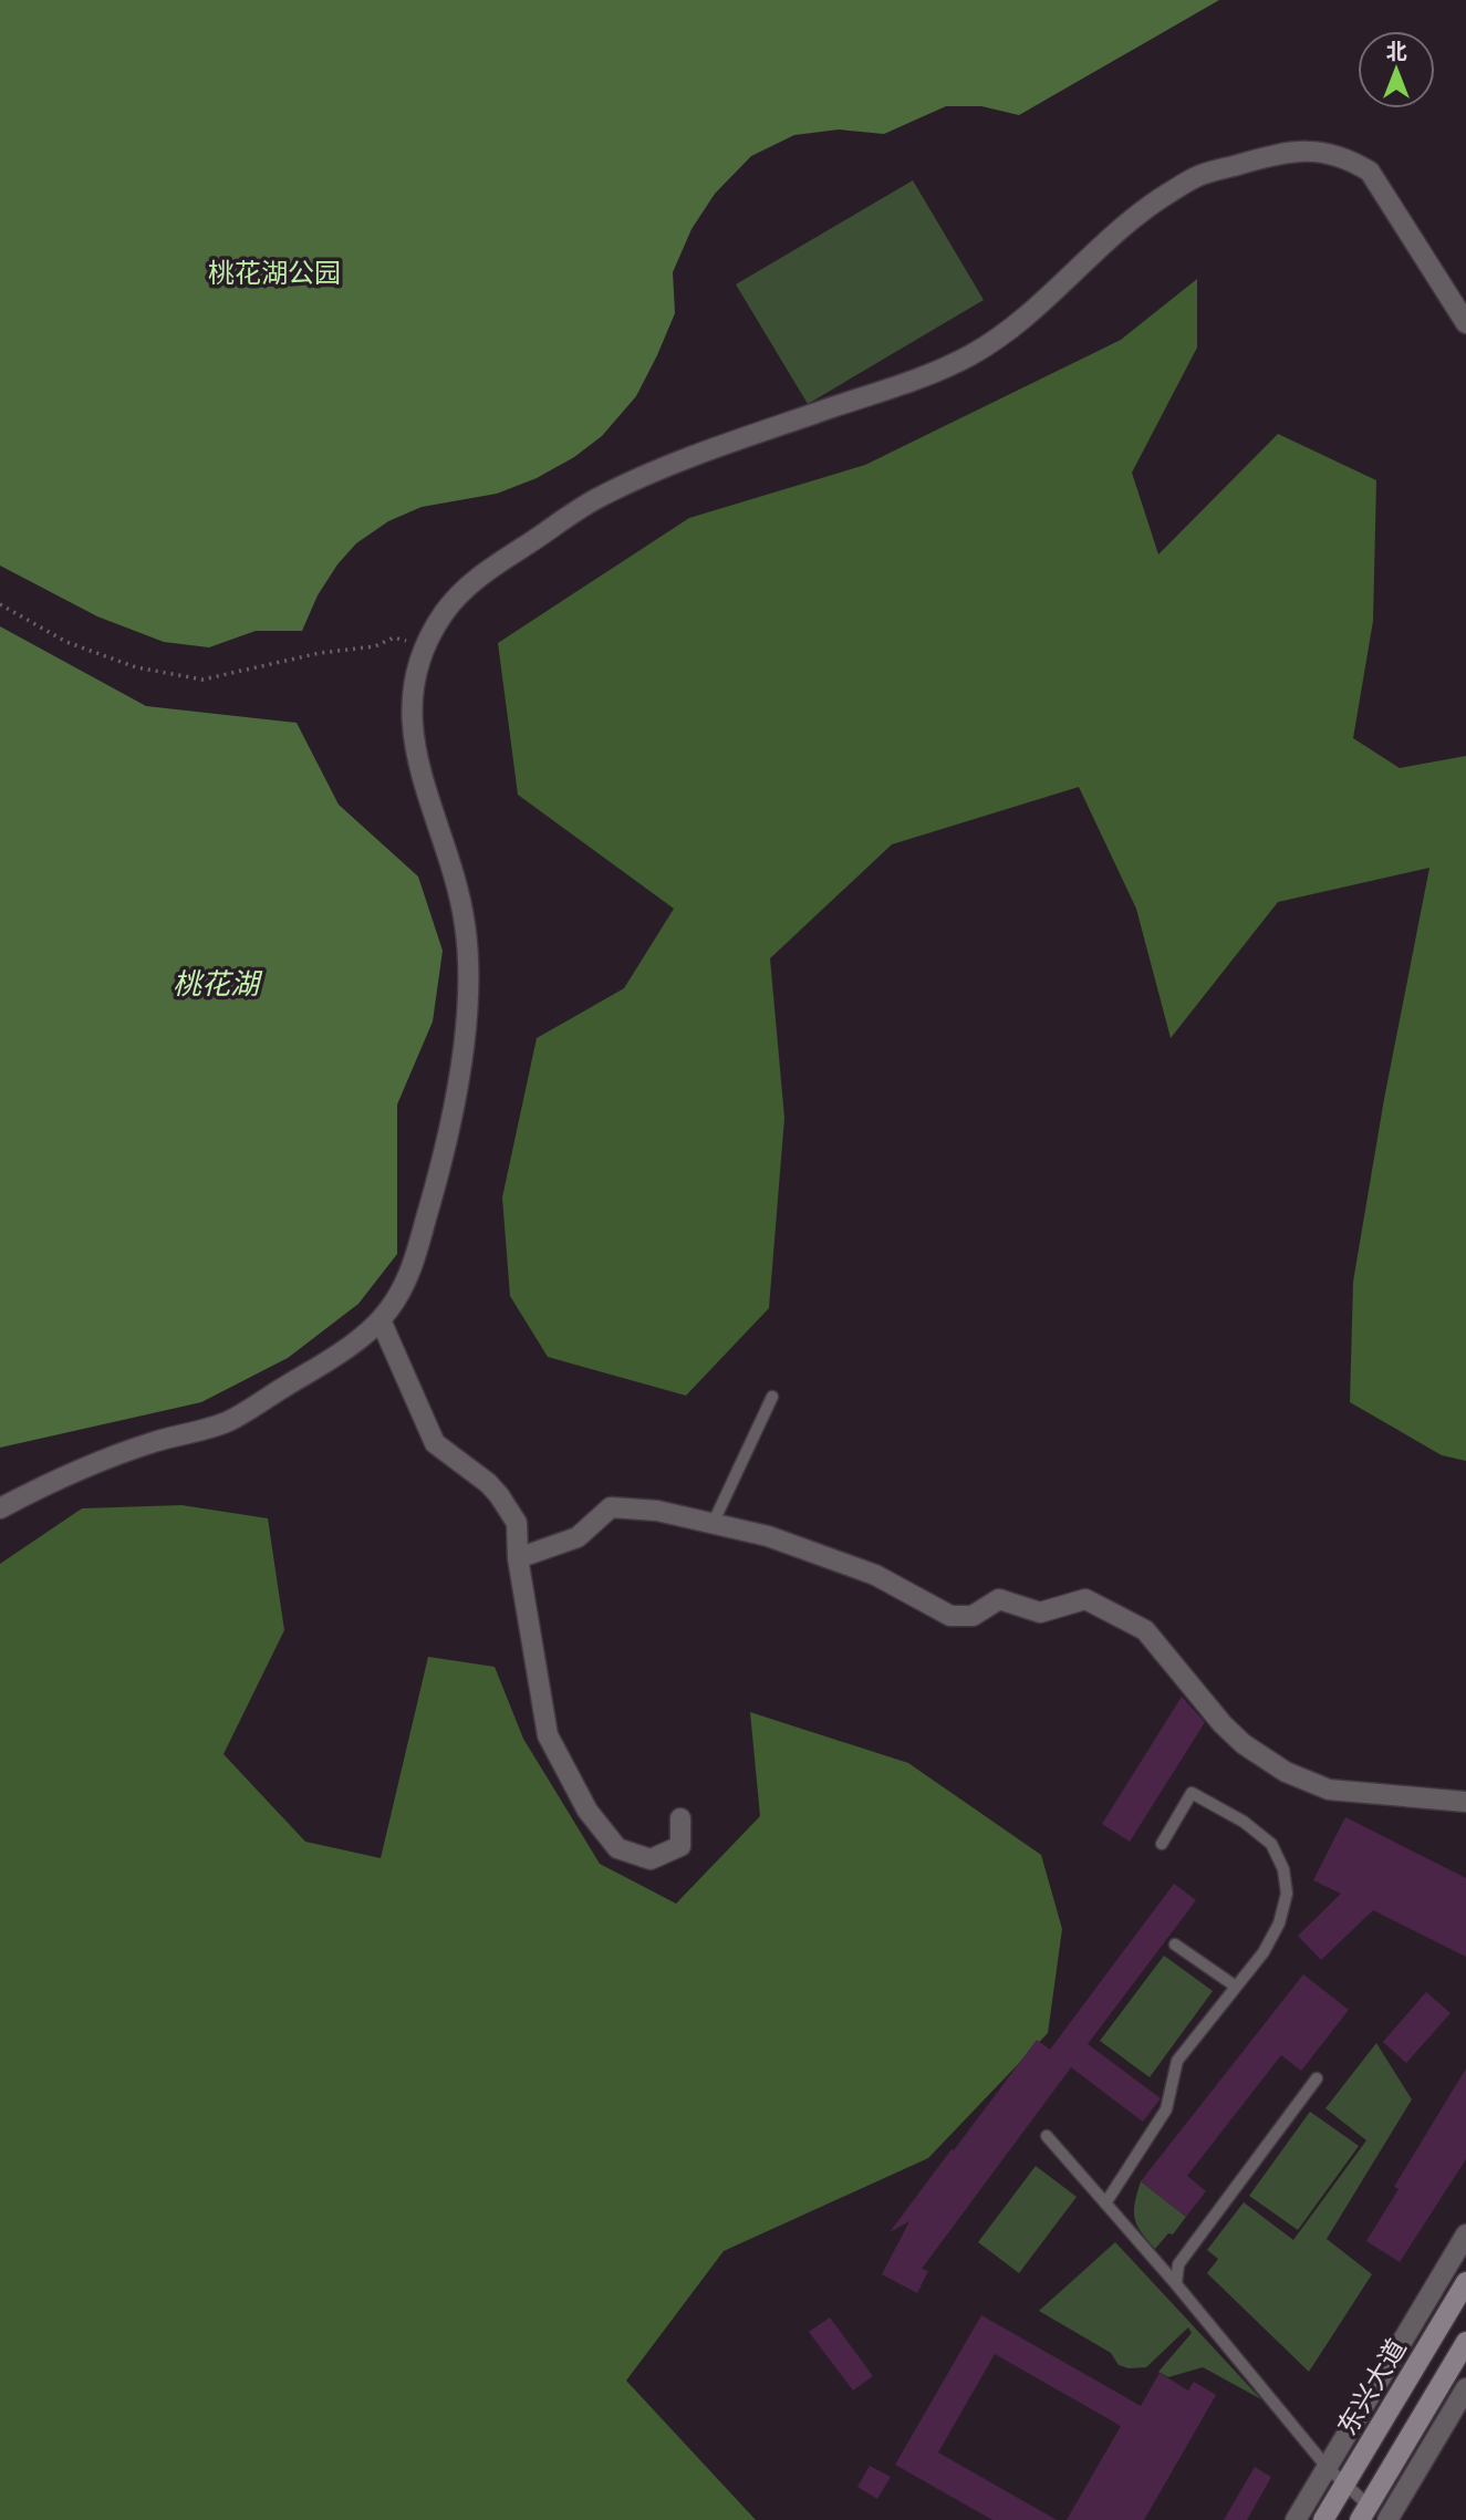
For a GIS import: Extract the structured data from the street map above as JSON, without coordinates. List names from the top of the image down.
{
  "streets": {
    "main road": ["东兴大道"]
  },
  "water": ["桃花湖"],
  "parks": ["桃花湖公园"],
  "north": "top"
}
